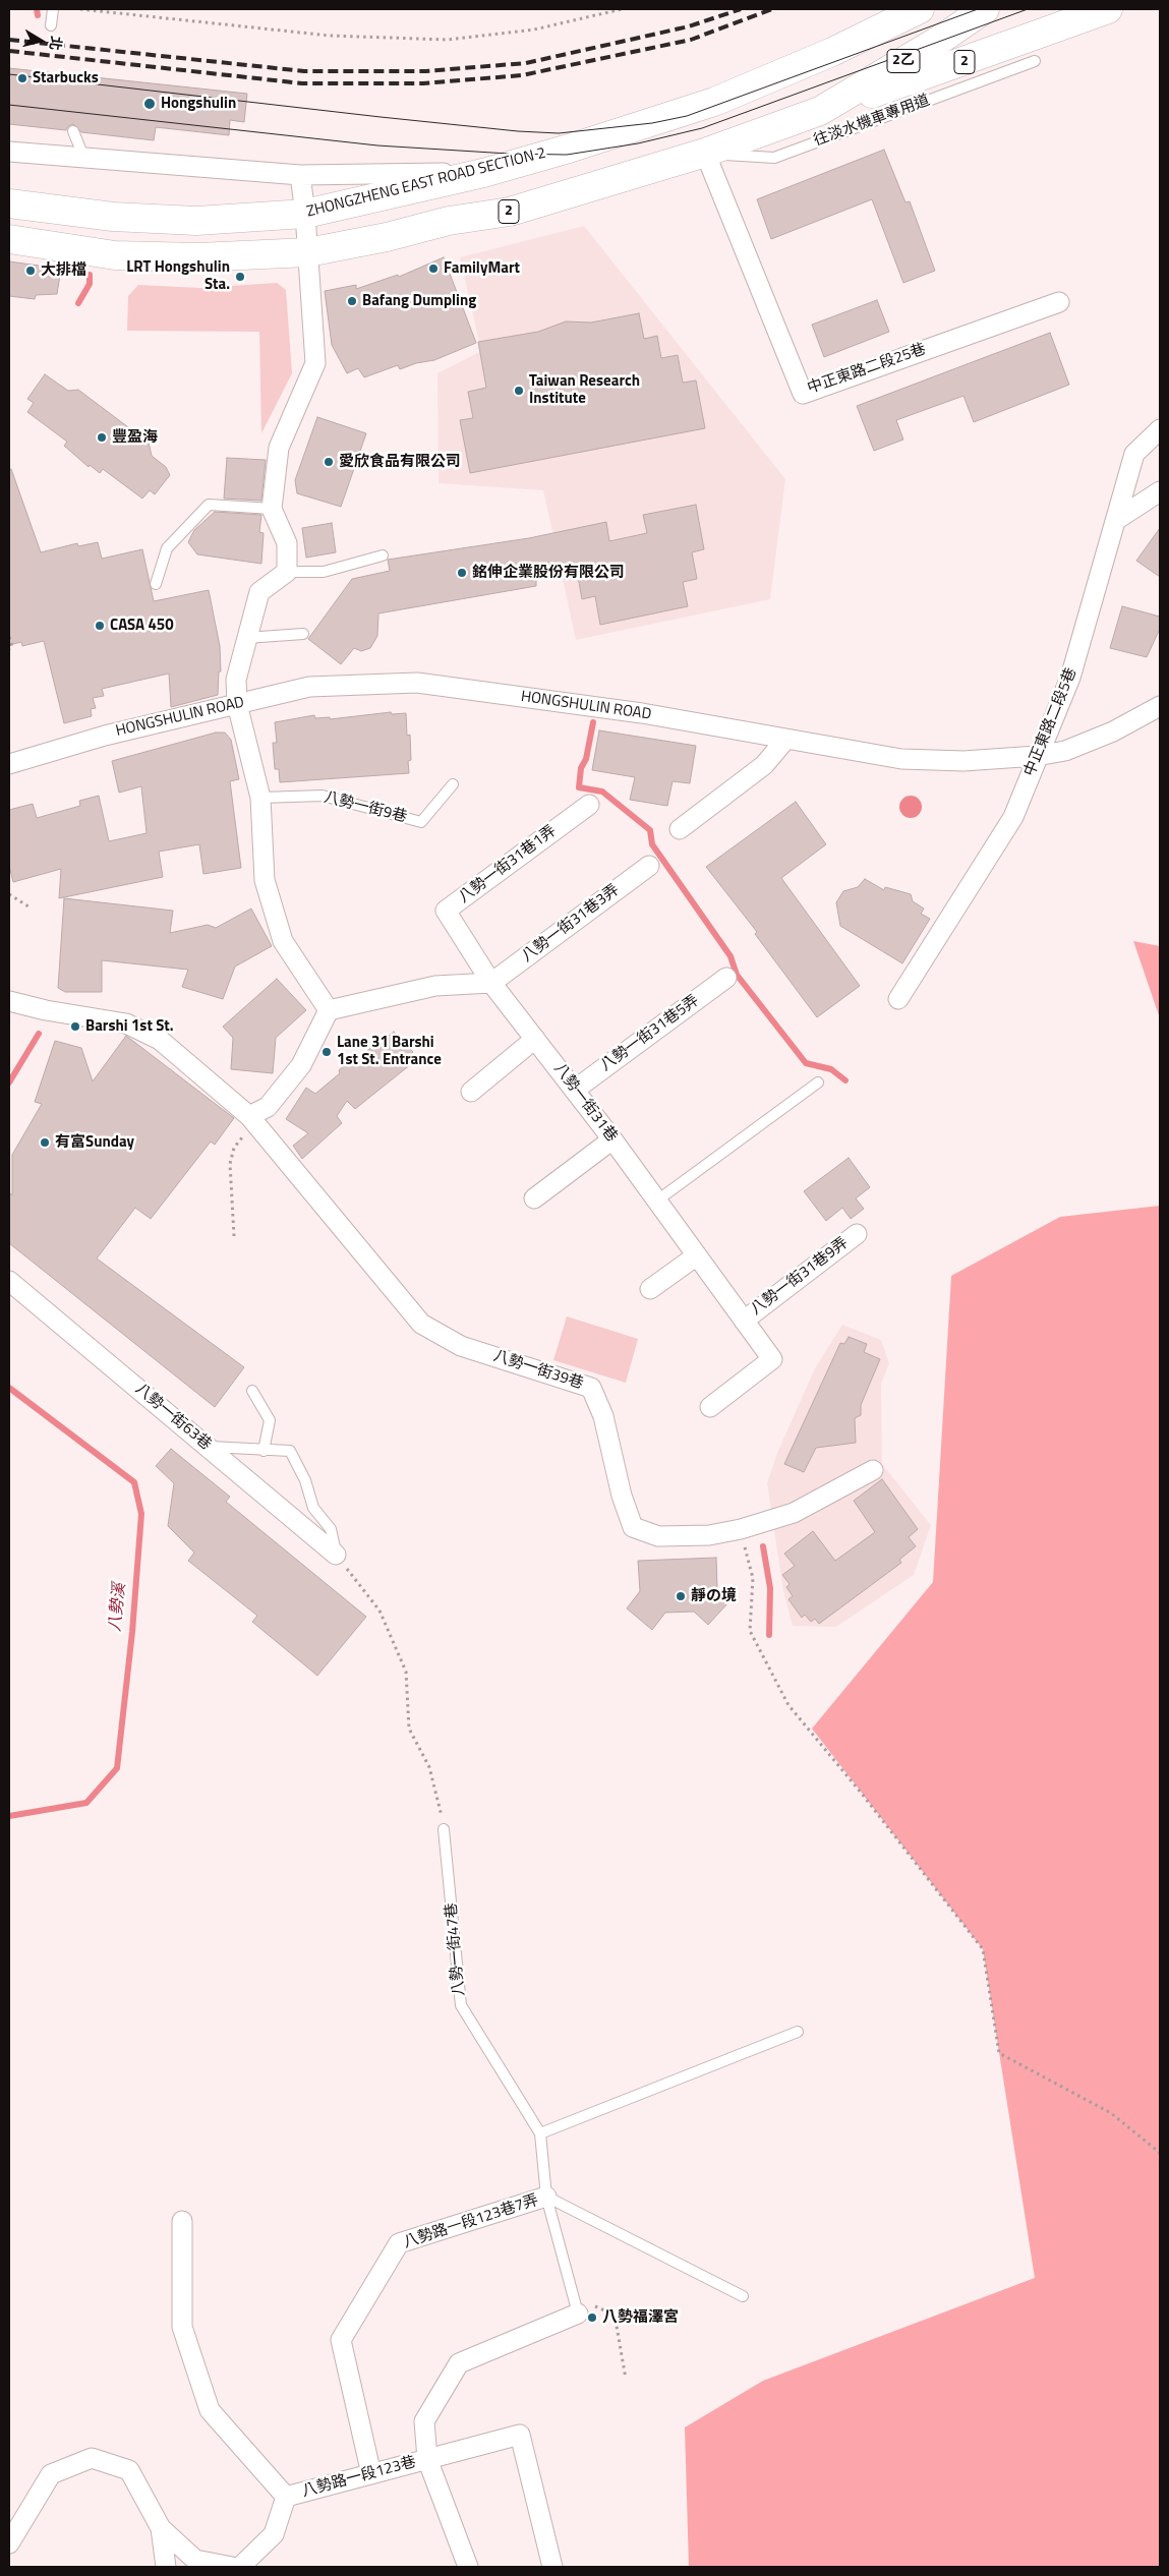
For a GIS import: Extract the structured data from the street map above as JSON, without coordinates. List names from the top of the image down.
{
  "streets": {
    "main road": ["2乙", "2", "ZHONGZHENG EAST ROAD SECTION 2"],
    "street": [
      "中正東路二段25巷",
      "HONGSHULIN ROAD",
      "中正東路二段5巷",
      "八勢一街31巷1弄",
      "八勢一街31巷3弄",
      "八勢一街31巷5弄",
      "八勢一街31巷",
      "八勢一街31巷9弄",
      "八勢一街39巷",
      "八勢一街63巷",
      "八勢路一段123巷7弄",
      "八勢路一段123巷"
    ],
    "lane": ["往淡水機車專用道", "八勢一街9巷", "八勢一街47巷"]
  },
  "crossings": [
    ["2乙", "2"],
    ["2", "往淡水機車專用道"],
    ["2", "中正東路二段25巷"],
    ["往淡水機車專用道", "中正東路二段25巷"],
    ["HONGSHULIN ROAD", "中正東路二段5巷"],
    ["八勢一街31巷1弄", "八勢一街31巷3弄"],
    ["八勢一街31巷1弄", "八勢一街31巷"],
    ["八勢一街31巷3弄", "八勢一街31巷"],
    ["八勢一街31巷5弄", "八勢一街31巷"],
    ["八勢一街31巷", "八勢一街31巷9弄"],
    ["八勢路一段123巷7弄", "八勢路一段123巷"]
  ],
  "water": ["八勢溪"],
  "places": [
    "Starbucks",
    "Hongshulin",
    "FamilyMart",
    "大排檔",
    "LRT Hongshulin Sta.",
    "Bafang Dumpling",
    "Taiwan Research Institute",
    "豐盈海",
    "愛欣食品有限公司",
    "銘伸企業股份有限公司",
    "CASA 450",
    "Barshi 1st St.",
    "Lane 31 Barshi 1st St. Entrance",
    "有富Sunday",
    "靜の境",
    "八勢福澤宮"
  ],
  "north": "right"
}
